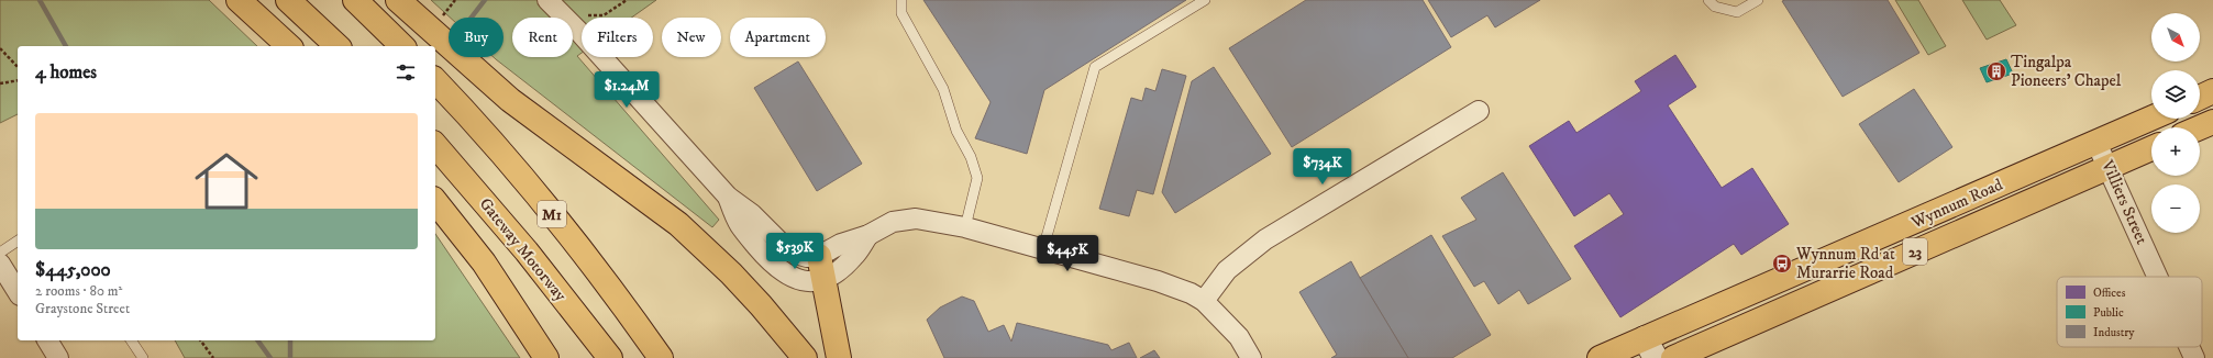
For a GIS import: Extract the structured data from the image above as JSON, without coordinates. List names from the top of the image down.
{
  "streets": {
    "main road": [
      "Wynnum Road",
      "M1",
      "Gateway Motorway",
      "23"
    ],
    "street": ["Villiers Street"]
  },
  "crossings": [
    ["Villiers Street", "Wynnum Road"]
  ],
  "places": {
    "building": ["Tingalpa Pioneers' Chapel"],
    "bus stop": ["Wynnum Rd at Murarrie Road"]
  },
  "legend": ["Offices", "Public", "Industry"],
  "north": "bottom right",
  "page": {
    "map_buttons": ["+", "−"],
    "chip": [
      "Buy",
      "Rent",
      "Filters",
      "New",
      "Apartment"
    ],
    "heading": "4 homes",
    "price": [
      "$1.24M",
      "$734K",
      "$539K",
      "$445K"
    ],
    "list": [
      {
        "name": "$445,000",
        "note": "2 rooms · 80 m² · Graystone Street"
      }
    ]
  }
}
